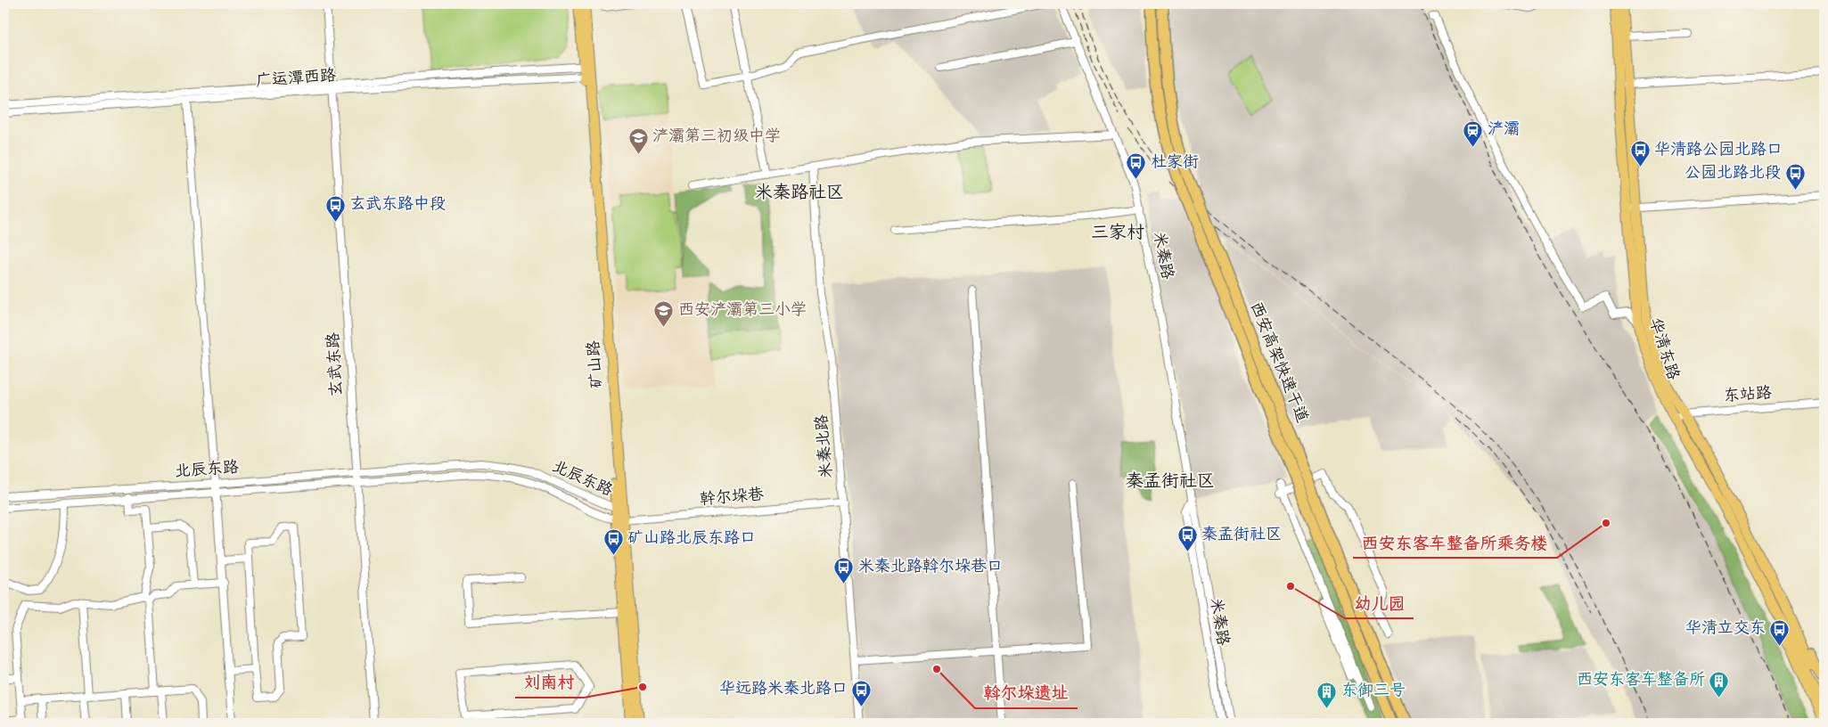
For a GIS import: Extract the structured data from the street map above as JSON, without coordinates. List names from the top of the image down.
{
  "streets": {
    "highway": ["西安高架快速干道"],
    "main road": ["华清东路", "矿山路"],
    "street": [
      "广运潭西路",
      "米秦路",
      "玄武东路",
      "东站路",
      "米秦北路",
      "北辰东路",
      "幹尔垛巷"
    ]
  },
  "crossings": [
    ["广运潭西路", "玄武东路"],
    ["广运潭西路", "矿山路"],
    ["华清东路", "东站路"],
    ["玄武东路", "北辰东路"],
    ["矿山路", "北辰东路"],
    ["矿山路", "幹尔垛巷"],
    ["米秦北路", "幹尔垛巷"],
    ["北辰东路", "幹尔垛巷"]
  ],
  "districts": ["米秦路社区", "三家村", "秦孟街社区"],
  "places": {
    "station": ["浐灞"],
    "school or university": ["浐灞第三初级中学", "西安浐灞第三小学"],
    "bus stop": [
      "华清路公园北路口",
      "杜家街",
      "公园北路北段",
      "玄武东路中段",
      "秦孟街社区",
      "矿山路北辰东路口",
      "米秦北路斡尔垛巷口",
      "华清立交东",
      "华远路米秦北路口"
    ],
    "other": [
      "西安东客车整备所乘务楼",
      "幼儿园",
      "斡尔垛遗址",
      "刘南村"
    ],
    "building": ["西安东客车整备所", "东御三号"]
  }
}
